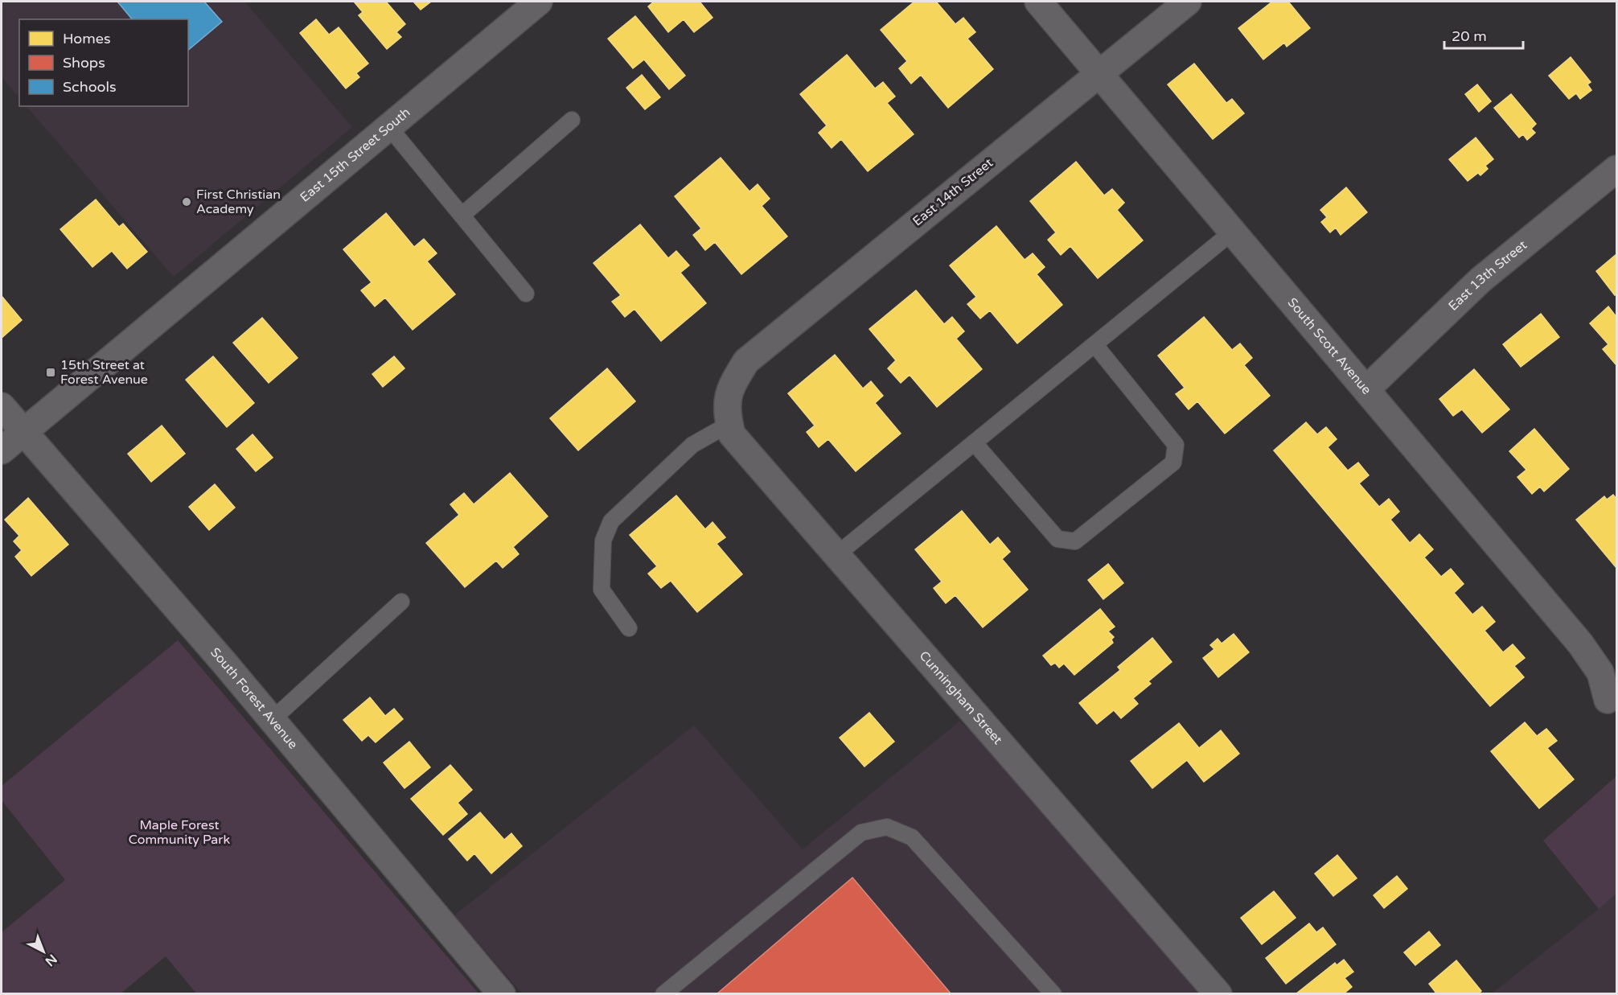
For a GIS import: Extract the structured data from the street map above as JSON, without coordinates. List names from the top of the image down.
{
  "streets": {
    "street": [
      "East 15th Street South",
      "East 14th Street",
      "East 13th Street",
      "South Scott Avenue",
      "South Forest Avenue",
      "Cunningham Street"
    ]
  },
  "crossings": [
    ["East 15th Street South", "South Forest Avenue"],
    ["East 14th Street", "South Scott Avenue"],
    ["East 14th Street", "Cunningham Street"],
    ["East 13th Street", "South Scott Avenue"]
  ],
  "parks": ["Maple Forest Community Park"],
  "places": {
    "other": ["First Christian Academy"],
    "transit": ["15th Street at Forest Avenue"]
  },
  "legend": ["Homes", "Shops", "Schools"],
  "scale_bar": "20 m",
  "north": "bottom right"
}
